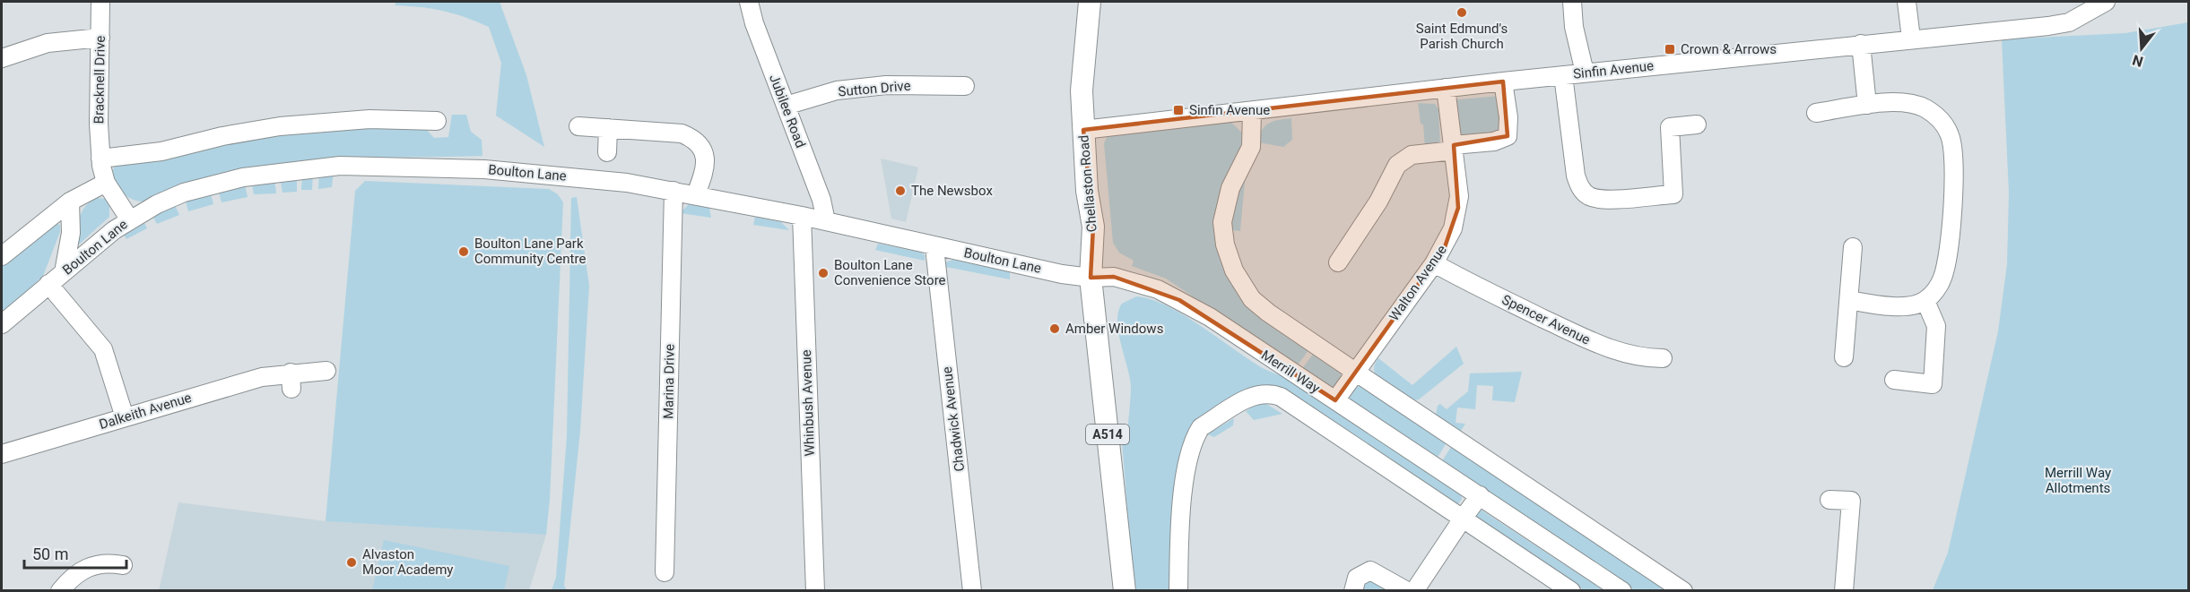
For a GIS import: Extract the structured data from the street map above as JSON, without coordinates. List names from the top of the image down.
{
  "streets": {
    "main road": ["Chellaston Road", "A514"],
    "street": [
      "Sinfin Avenue",
      "Bracknell Drive",
      "Sutton Drive",
      "Jubilee Road",
      "Boulton Lane",
      "Walton Avenue",
      "Spencer Avenue",
      "Merrill Way",
      "Marina Drive",
      "Whinbush Avenue",
      "Dalkeith Avenue",
      "Chadwick Avenue"
    ]
  },
  "crossings": [
    ["Sinfin Avenue", "Chellaston Road"],
    ["Sinfin Avenue", "Walton Avenue"],
    ["Sutton Drive", "Jubilee Road"],
    ["Jubilee Road", "Boulton Lane"],
    ["Boulton Lane", "Chellaston Road"],
    ["Boulton Lane", "Merrill Way"],
    ["Boulton Lane", "Marina Drive"],
    ["Boulton Lane", "Whinbush Avenue"],
    ["Boulton Lane", "Chadwick Avenue"],
    ["Chellaston Road", "Merrill Way"],
    ["Walton Avenue", "Spencer Avenue"],
    ["Walton Avenue", "Merrill Way"]
  ],
  "parks": ["Merrill Way Allotments"],
  "places": {
    "other": [
      "Saint Edmund's Parish Church",
      "The Newsbox",
      "Boulton Lane Park Community Centre",
      "Boulton Lane Convenience Store",
      "Amber Windows",
      "Alvaston Moor Academy"
    ],
    "transit": ["Crown & Arrows", "Sinfin Avenue"]
  },
  "scale_bar": "50 m",
  "north": "bottom"
}
